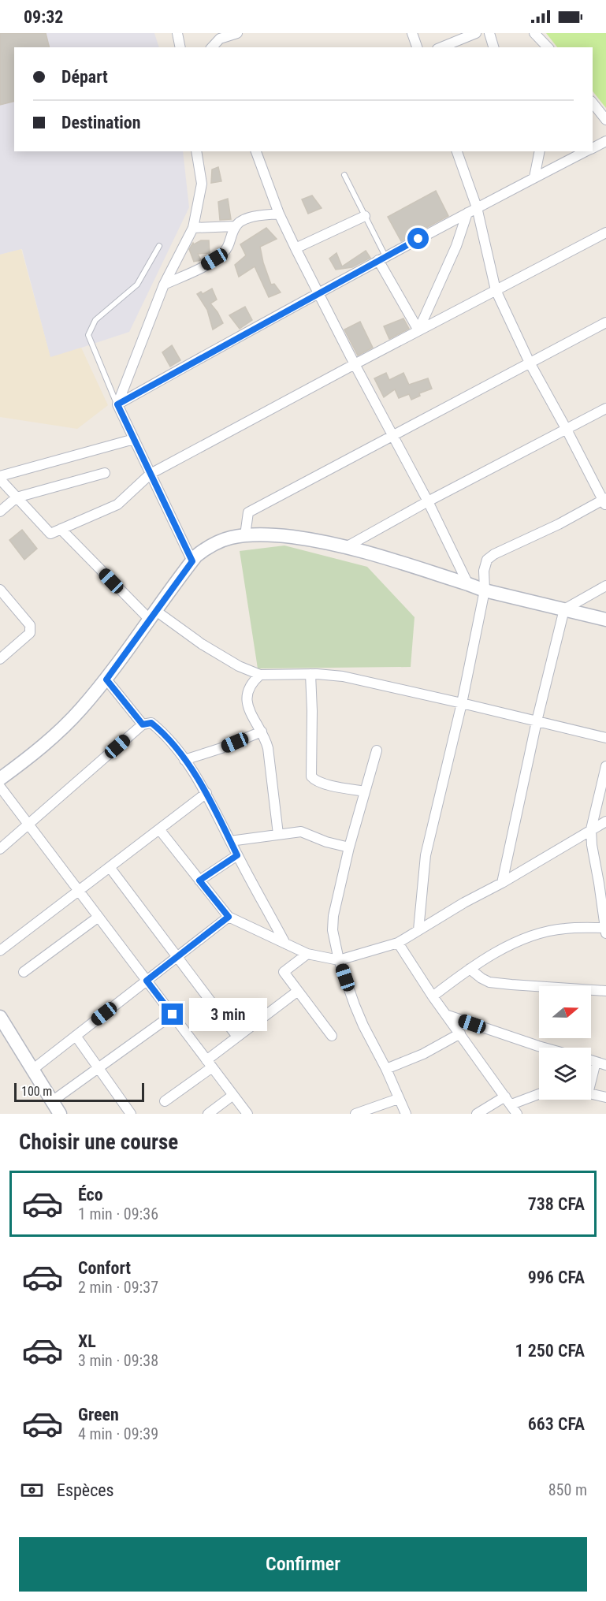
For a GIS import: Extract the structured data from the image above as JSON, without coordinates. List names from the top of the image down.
{
  "scale_bar": "100 m",
  "north": "right",
  "page": {
    "status": "09:32",
    "banner": ["Départ", "Destination"],
    "bubble": "3 min",
    "scale": "100 m",
    "heading": "Choisir une course",
    "list": [
      {
        "name": "Éco",
        "note": "1 min · 09:36",
        "value": "738 CFA"
      },
      {
        "name": "Confort",
        "note": "2 min · 09:37",
        "value": "996 CFA"
      },
      {
        "name": "XL",
        "note": "3 min · 09:38",
        "value": "1 250 CFA"
      },
      {
        "name": "Green",
        "note": "4 min · 09:39",
        "value": "663 CFA"
      }
    ],
    "pay": ["Espèces", "850 m"],
    "buttons": "Confirmer"
  }
}
